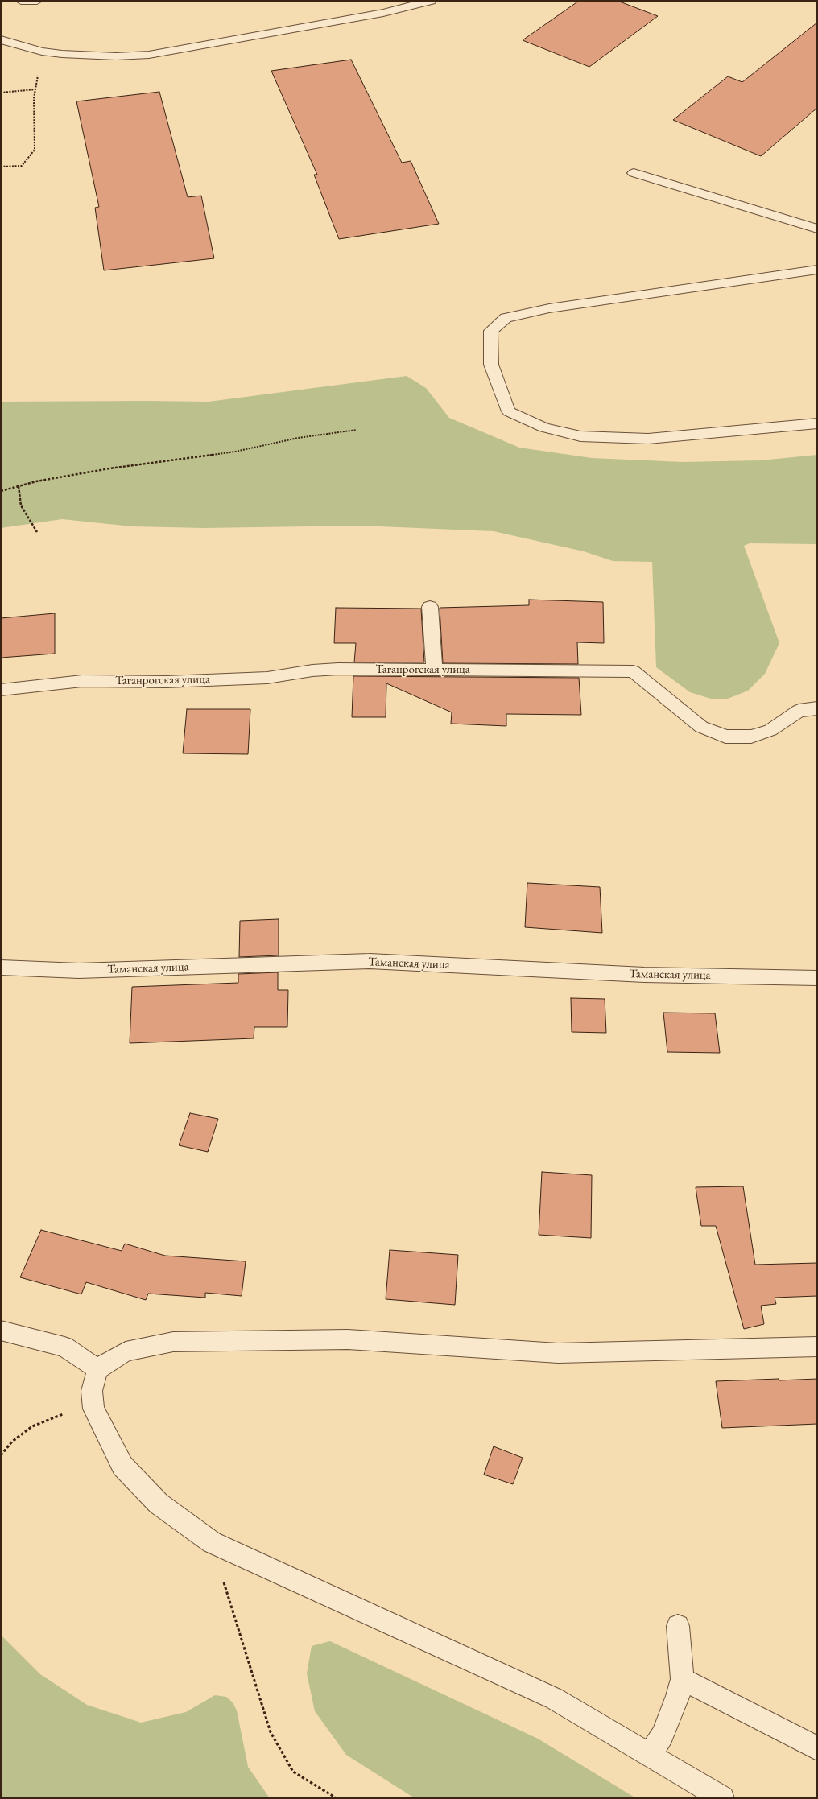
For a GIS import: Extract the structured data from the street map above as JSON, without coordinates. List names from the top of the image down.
{
  "streets": {
    "street": ["Таганрогская улица", "Таманская улица"]
  }
}
